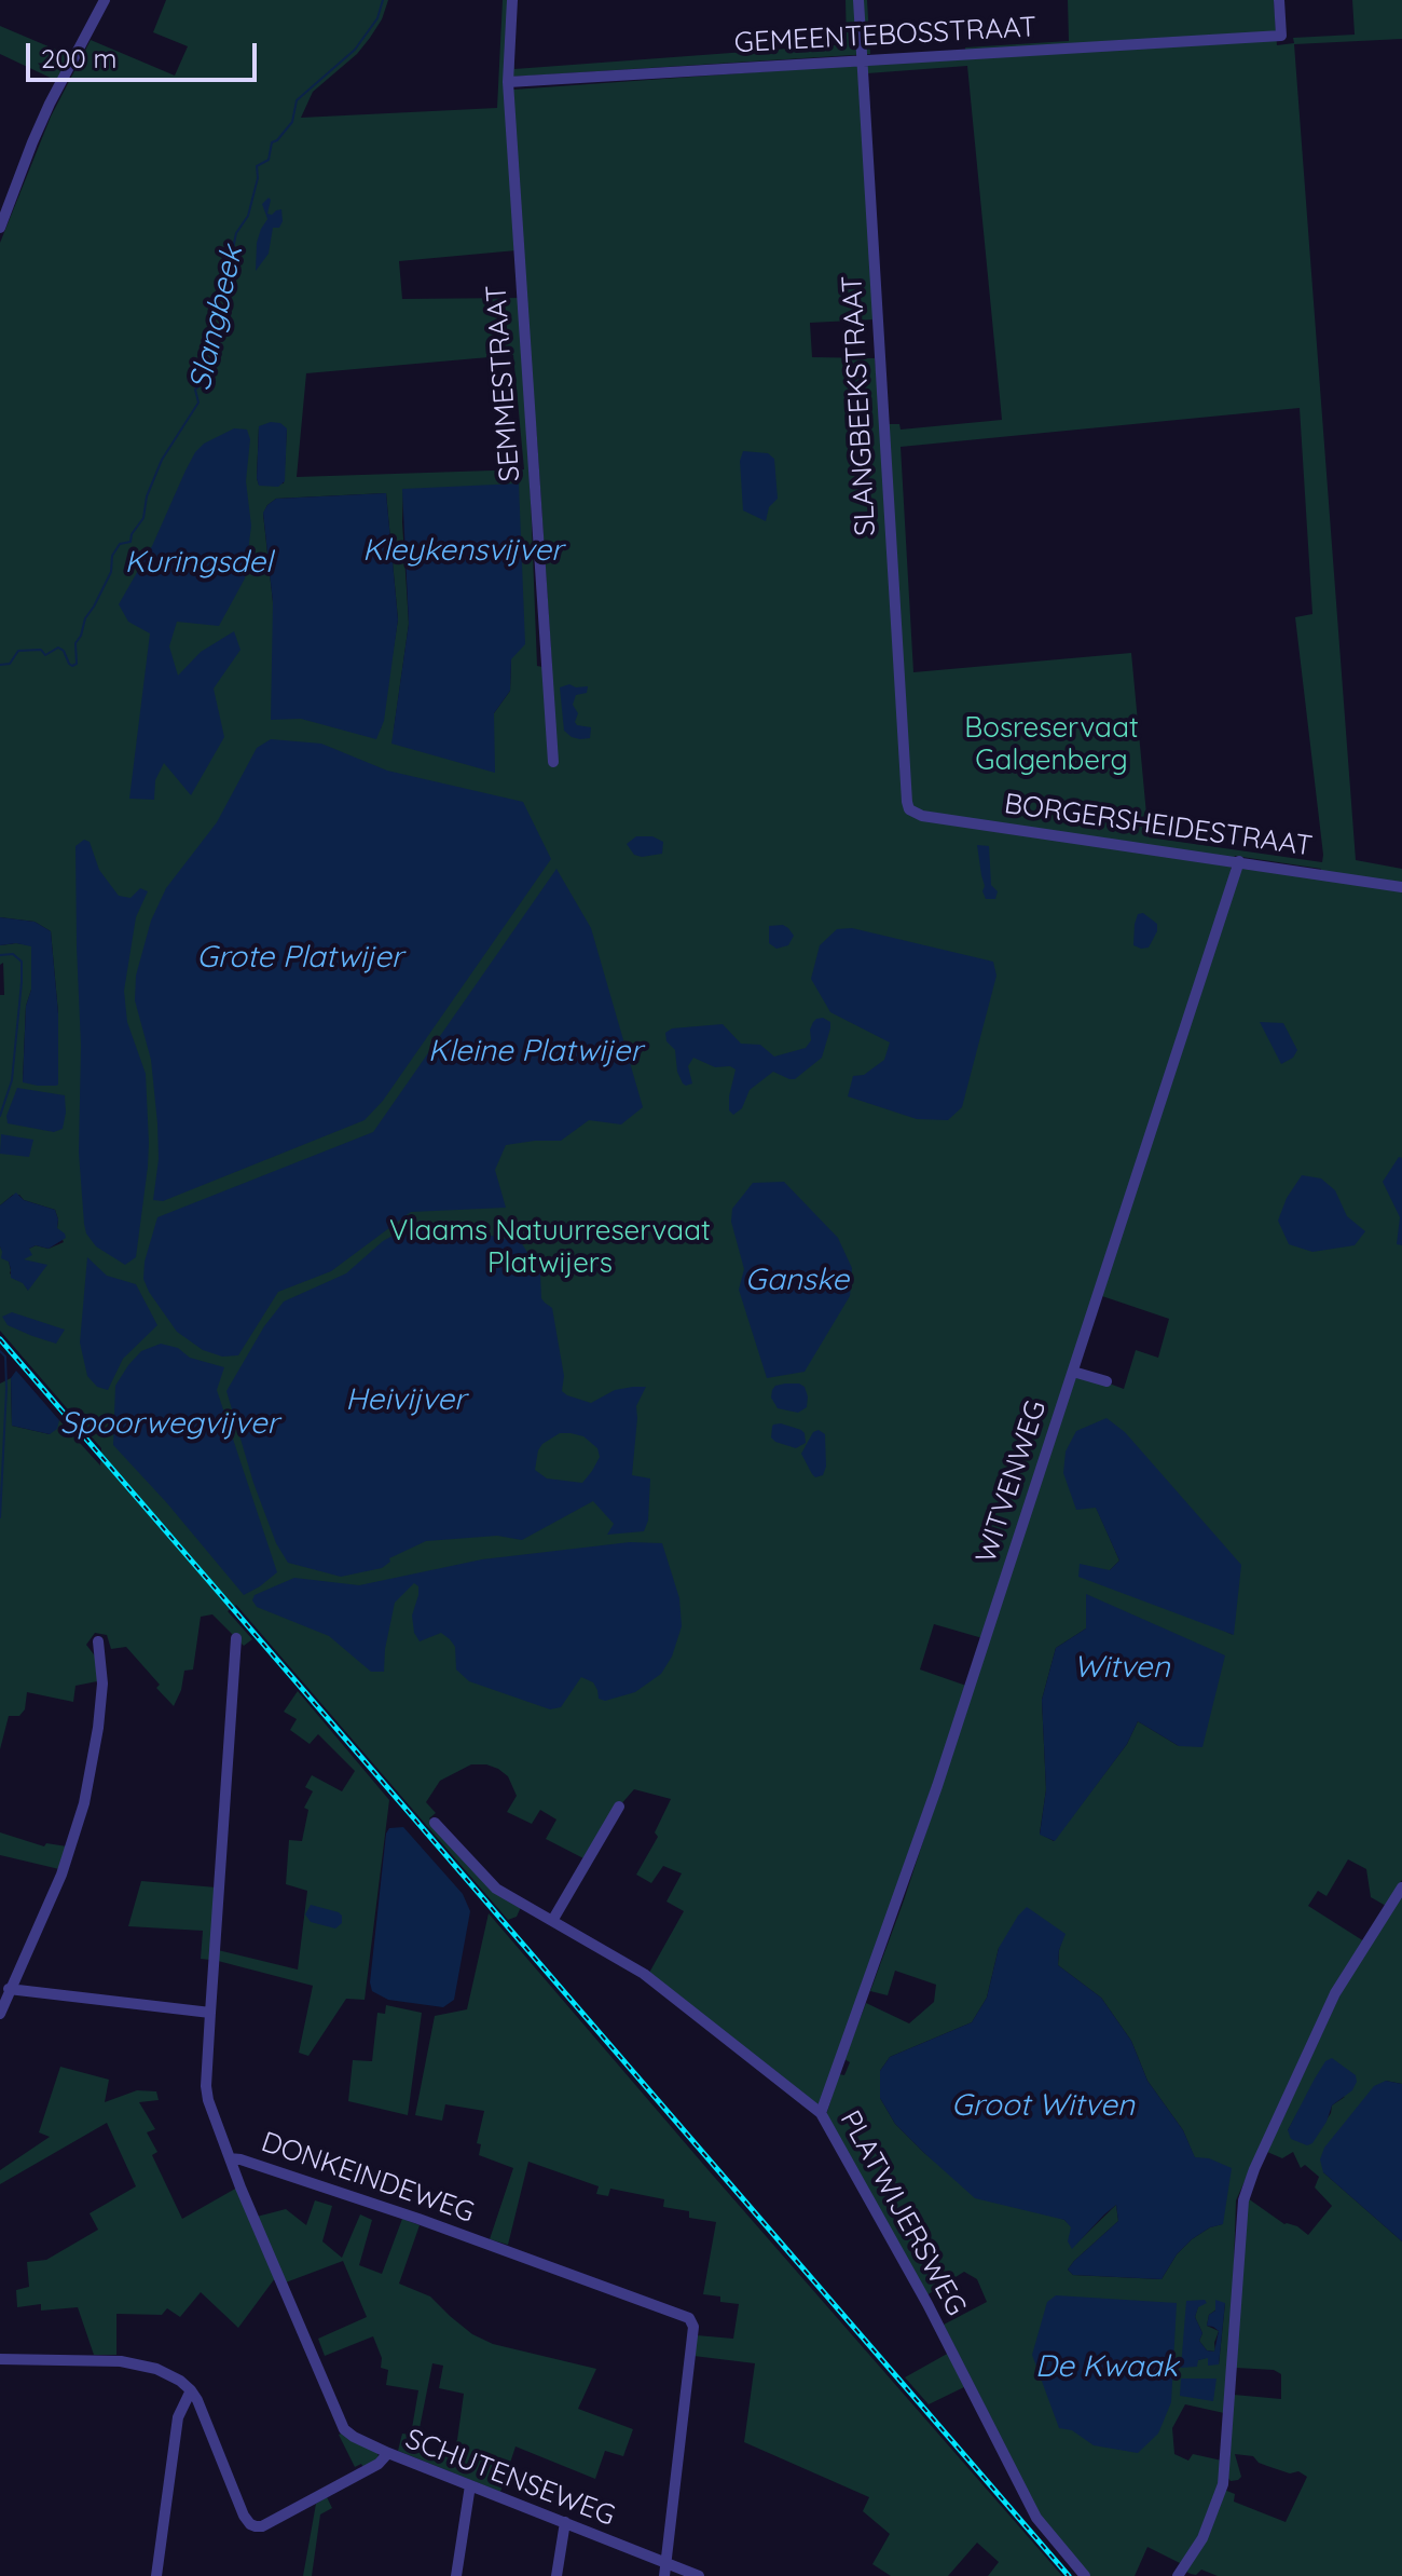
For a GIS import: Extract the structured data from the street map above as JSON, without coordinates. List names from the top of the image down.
{
  "streets": {
    "street": [
      "GEMEENTEBOSSTRAAT",
      "SEMMESTRAAT",
      "SLANGBEEKSTRAAT",
      "BORGERSHEIDESTRAAT",
      "WITVENWEG",
      "DONKEINDEWEG",
      "PLATWIJERSWEG",
      "SCHUTENSEWEG"
    ]
  },
  "crossings": [
    ["GEMEENTEBOSSTRAAT", "SEMMESTRAAT"],
    ["GEMEENTEBOSSTRAAT", "SLANGBEEKSTRAAT"],
    ["SLANGBEEKSTRAAT", "BORGERSHEIDESTRAAT"],
    ["BORGERSHEIDESTRAAT", "WITVENWEG"],
    ["WITVENWEG", "PLATWIJERSWEG"],
    ["DONKEINDEWEG", "SCHUTENSEWEG"]
  ],
  "water": [
    "Slangbeek",
    "Kleykensvijver",
    "Kuringsdel",
    "Grote Platwijer",
    "Kleine Platwijer",
    "Ganske",
    "Heivijver",
    "Spoorwegvijver",
    "Witven",
    "Groot Witven",
    "De Kwaak"
  ],
  "parks": ["Bosreservaat Galgenberg", "Vlaams Natuurreservaat Platwijers"],
  "scale_bar": "200 m"
}
